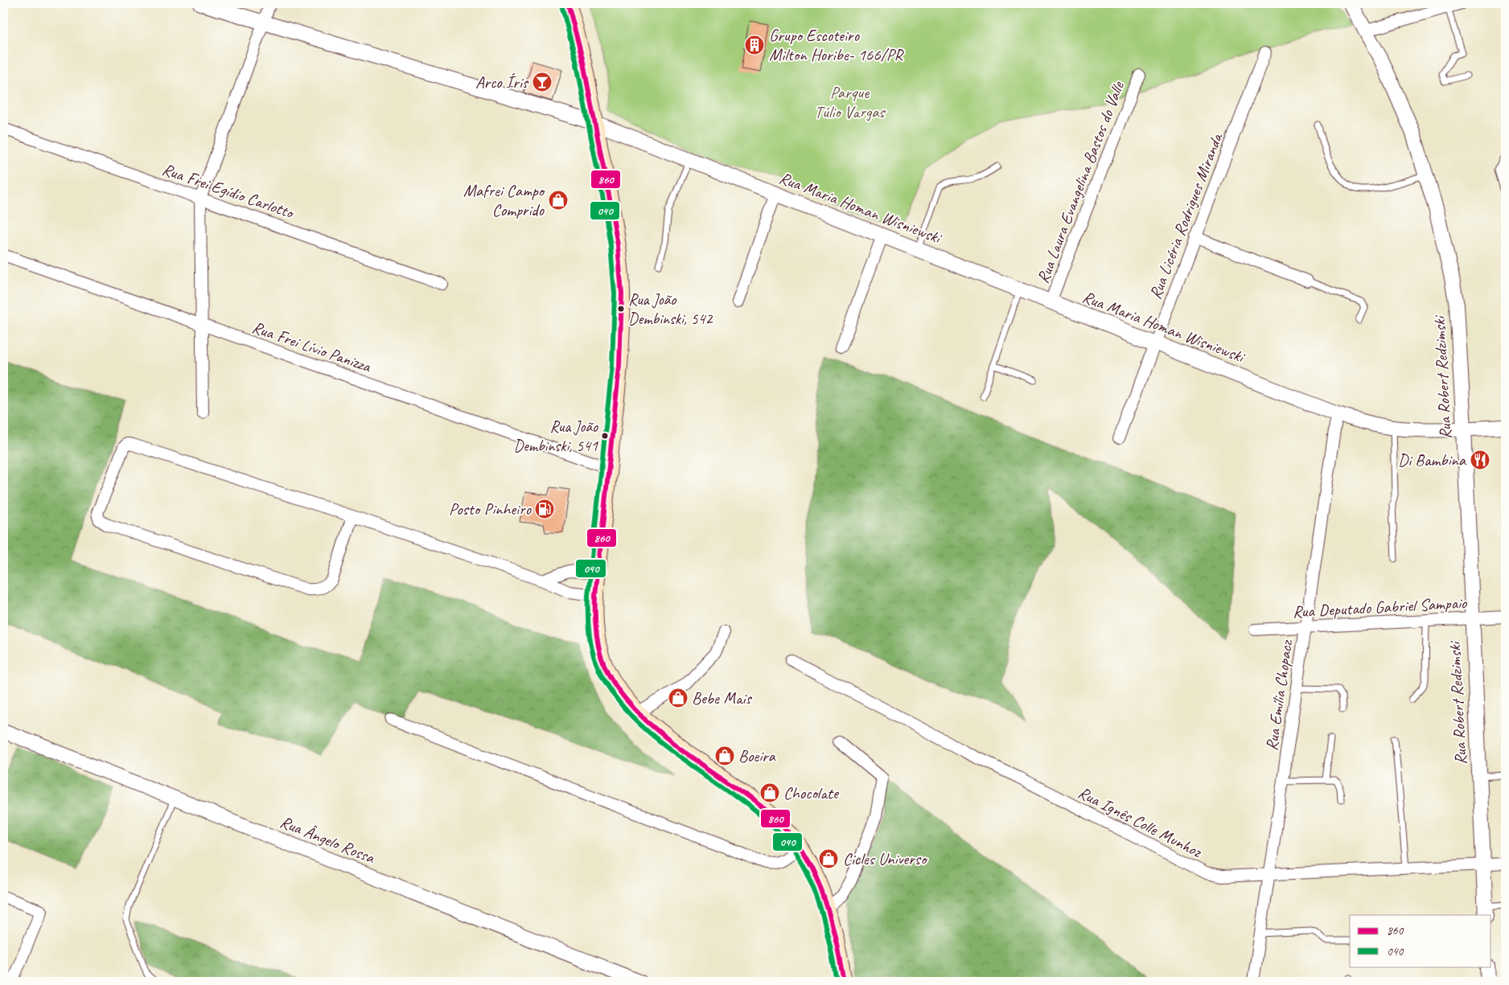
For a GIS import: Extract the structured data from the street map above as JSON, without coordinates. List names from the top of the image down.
{
  "streets": {
    "street": [
      "Rua Laura Evangelina Bastos do Valle",
      "Rua Frei Egídio Carlotto",
      "Rua Maria Homan Wisniewski",
      "Rua Licéria Rodrigues Miranda",
      "Rua Frei Lívio Panizza",
      "Rua Robert Redzimski",
      "Rua Deputado Gabriel Sampaio",
      "Rua Emília Chopacz",
      "Rua Ignês Colle Munhoz",
      "Rua Ângelo Rossa"
    ]
  },
  "crossings": [
    ["Rua Laura Evangelina Bastos do Valle", "Rua Maria Homan Wisniewski"],
    ["Rua Maria Homan Wisniewski", "Rua Licéria Rodrigues Miranda"],
    ["Rua Maria Homan Wisniewski", "Rua Robert Redzimski"],
    ["Rua Maria Homan Wisniewski", "Rua Emília Chopacz"],
    ["Rua Robert Redzimski", "Rua Deputado Gabriel Sampaio"],
    ["Rua Robert Redzimski", "Rua Ignês Colle Munhoz"],
    ["Rua Deputado Gabriel Sampaio", "Rua Emília Chopacz"],
    ["Rua Emília Chopacz", "Rua Ignês Colle Munhoz"]
  ],
  "parks": ["Parque Túlio Vargas"],
  "places": {
    "building": ["Grupo Escoteiro Milton Horibe- 166/PR"],
    "bar": ["Arco Íris"],
    "shop": [
      "Mafrei Campo Comprido",
      "Bebe Mais",
      "Boeira",
      "Chocolate",
      "Cicles Universo"
    ],
    "other": ["Rua João Dembinski, 542", "Rua João Dembinski, 541"],
    "restaurant": ["Di Bambina"],
    "fuel station": ["Posto Pinheiro"]
  },
  "lines": ["transit line 860", "transit line 040"],
  "legend": ["860", "040"]
}
